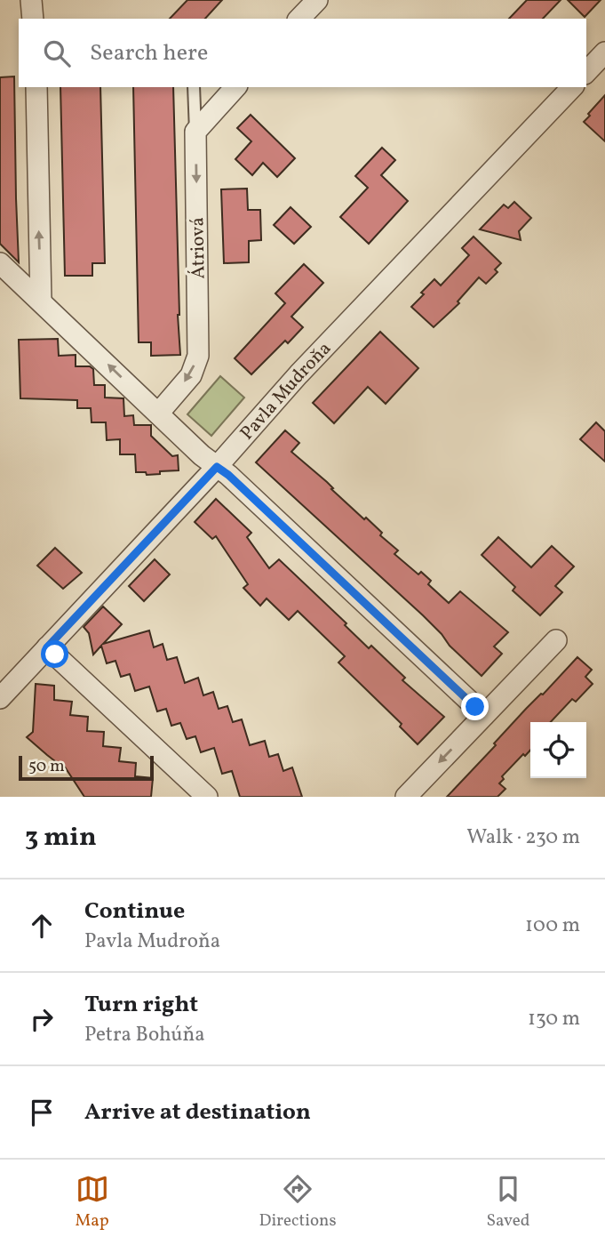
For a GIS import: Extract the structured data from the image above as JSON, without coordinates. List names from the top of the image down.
{
  "streets": {
    "street": ["Átriová", "Pavla Mudroňa"]
  },
  "scale_bar": "50 m",
  "page": {
    "search": "Search here",
    "scale": "50 m",
    "heading": ["3 min", "Walk · 230 m"],
    "list": [
      ["Continue", "Pavla Mudroňa", "100 m"],
      ["Turn right", "Petra Bohúňa", "130 m"],
      "Arrive at destination"
    ],
    "nav": ["Map", "Directions", "Saved"]
  }
}
